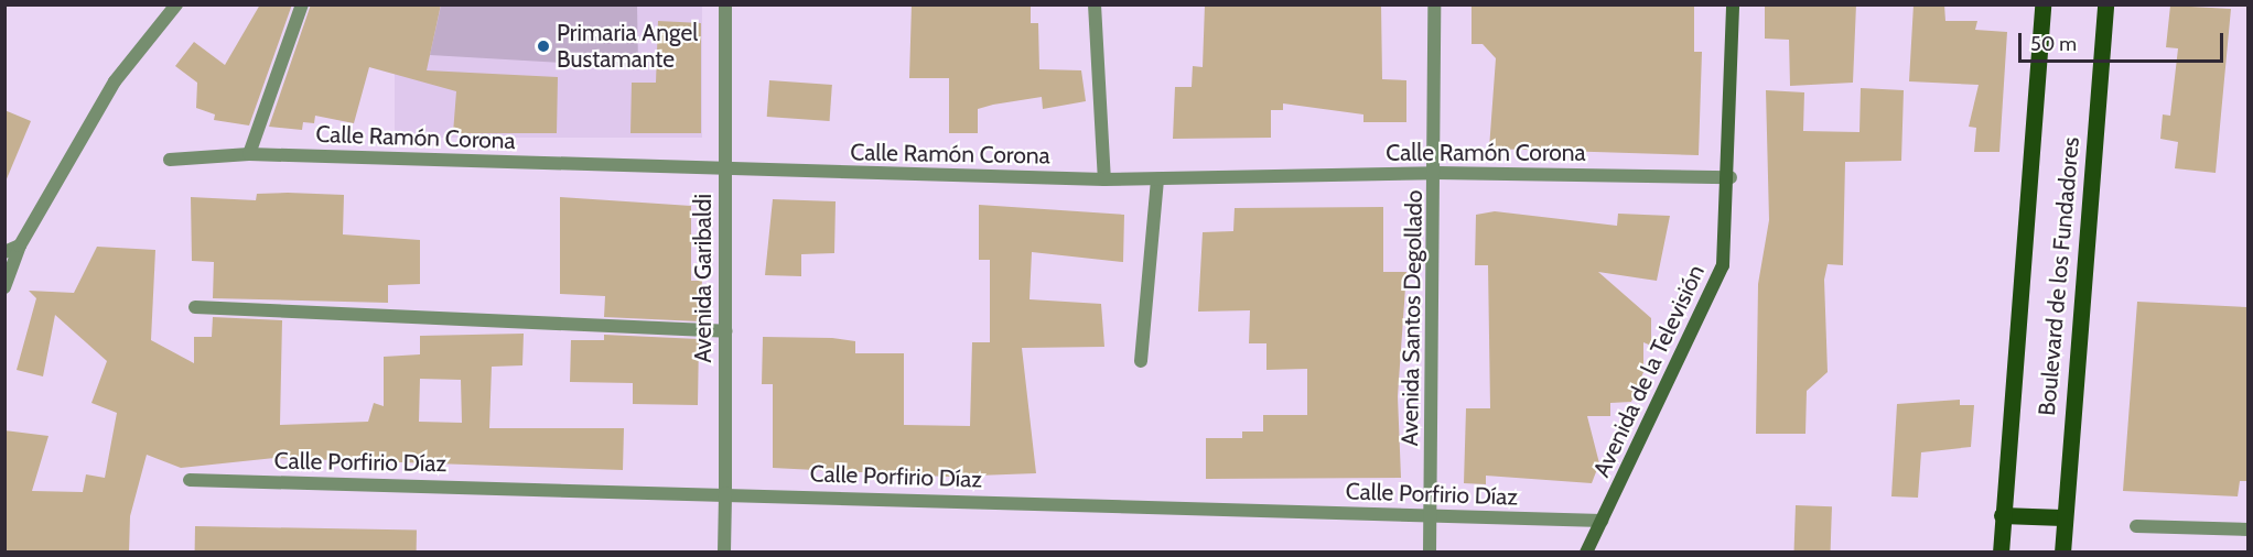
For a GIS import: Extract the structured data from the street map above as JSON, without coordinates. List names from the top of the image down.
{
  "streets": {
    "main road": ["Boulevard de los Fundadores", "Avenida de la Televisión"],
    "street": [
      "Calle Ramón Corona",
      "Avenida Garibaldi",
      "Avenida Santos Degollado",
      "Calle Porfirio Díaz"
    ]
  },
  "crossings": [
    ["Calle Ramón Corona", "Avenida Garibaldi"],
    ["Calle Ramón Corona", "Avenida Santos Degollado"],
    ["Calle Ramón Corona", "Avenida de la Televisión"],
    ["Avenida Garibaldi", "Calle Porfirio Díaz"],
    ["Avenida Santos Degollado", "Calle Porfirio Díaz"],
    ["Avenida de la Televisión", "Calle Porfirio Díaz"]
  ],
  "places": ["Primaria Angel Bustamante"],
  "scale_bar": "50 m"
}
